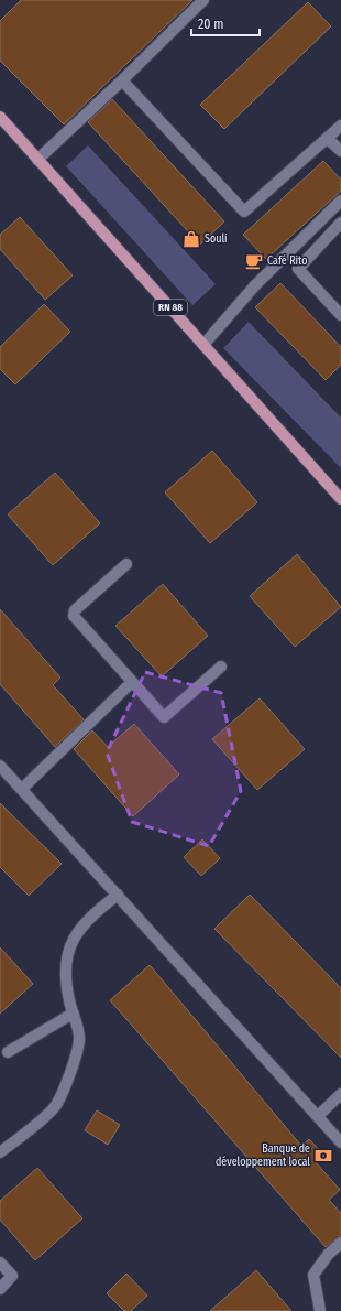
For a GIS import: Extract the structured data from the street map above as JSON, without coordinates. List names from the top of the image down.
{
  "streets": {
    "main road": ["RN 88"]
  },
  "places": {
    "shop": ["Souli"],
    "cafe": ["Café Rito"],
    "bank": ["Banque de développement local"]
  },
  "scale_bar": "20 m"
}
